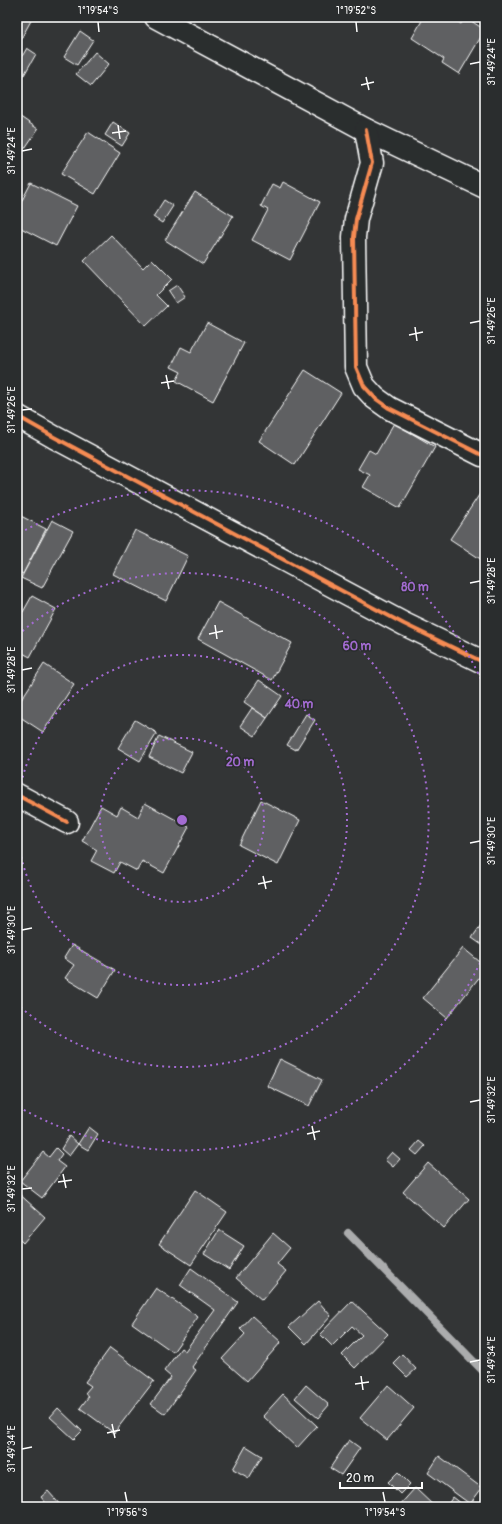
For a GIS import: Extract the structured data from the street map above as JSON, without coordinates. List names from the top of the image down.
{
  "scale_bar": "20 m",
  "coordinates": [
    "1°19'54\"S",
    "1°19'52\"S",
    "31°49'24\"E",
    "31°49'26\"E",
    "31°49'28\"E",
    "31°49'30\"E",
    "31°49'32\"E",
    "31°49'34\"E",
    "1°19'56\"S"
  ],
  "rings": [
    "80 m",
    "60 m",
    "40 m",
    "20 m"
  ]
}
